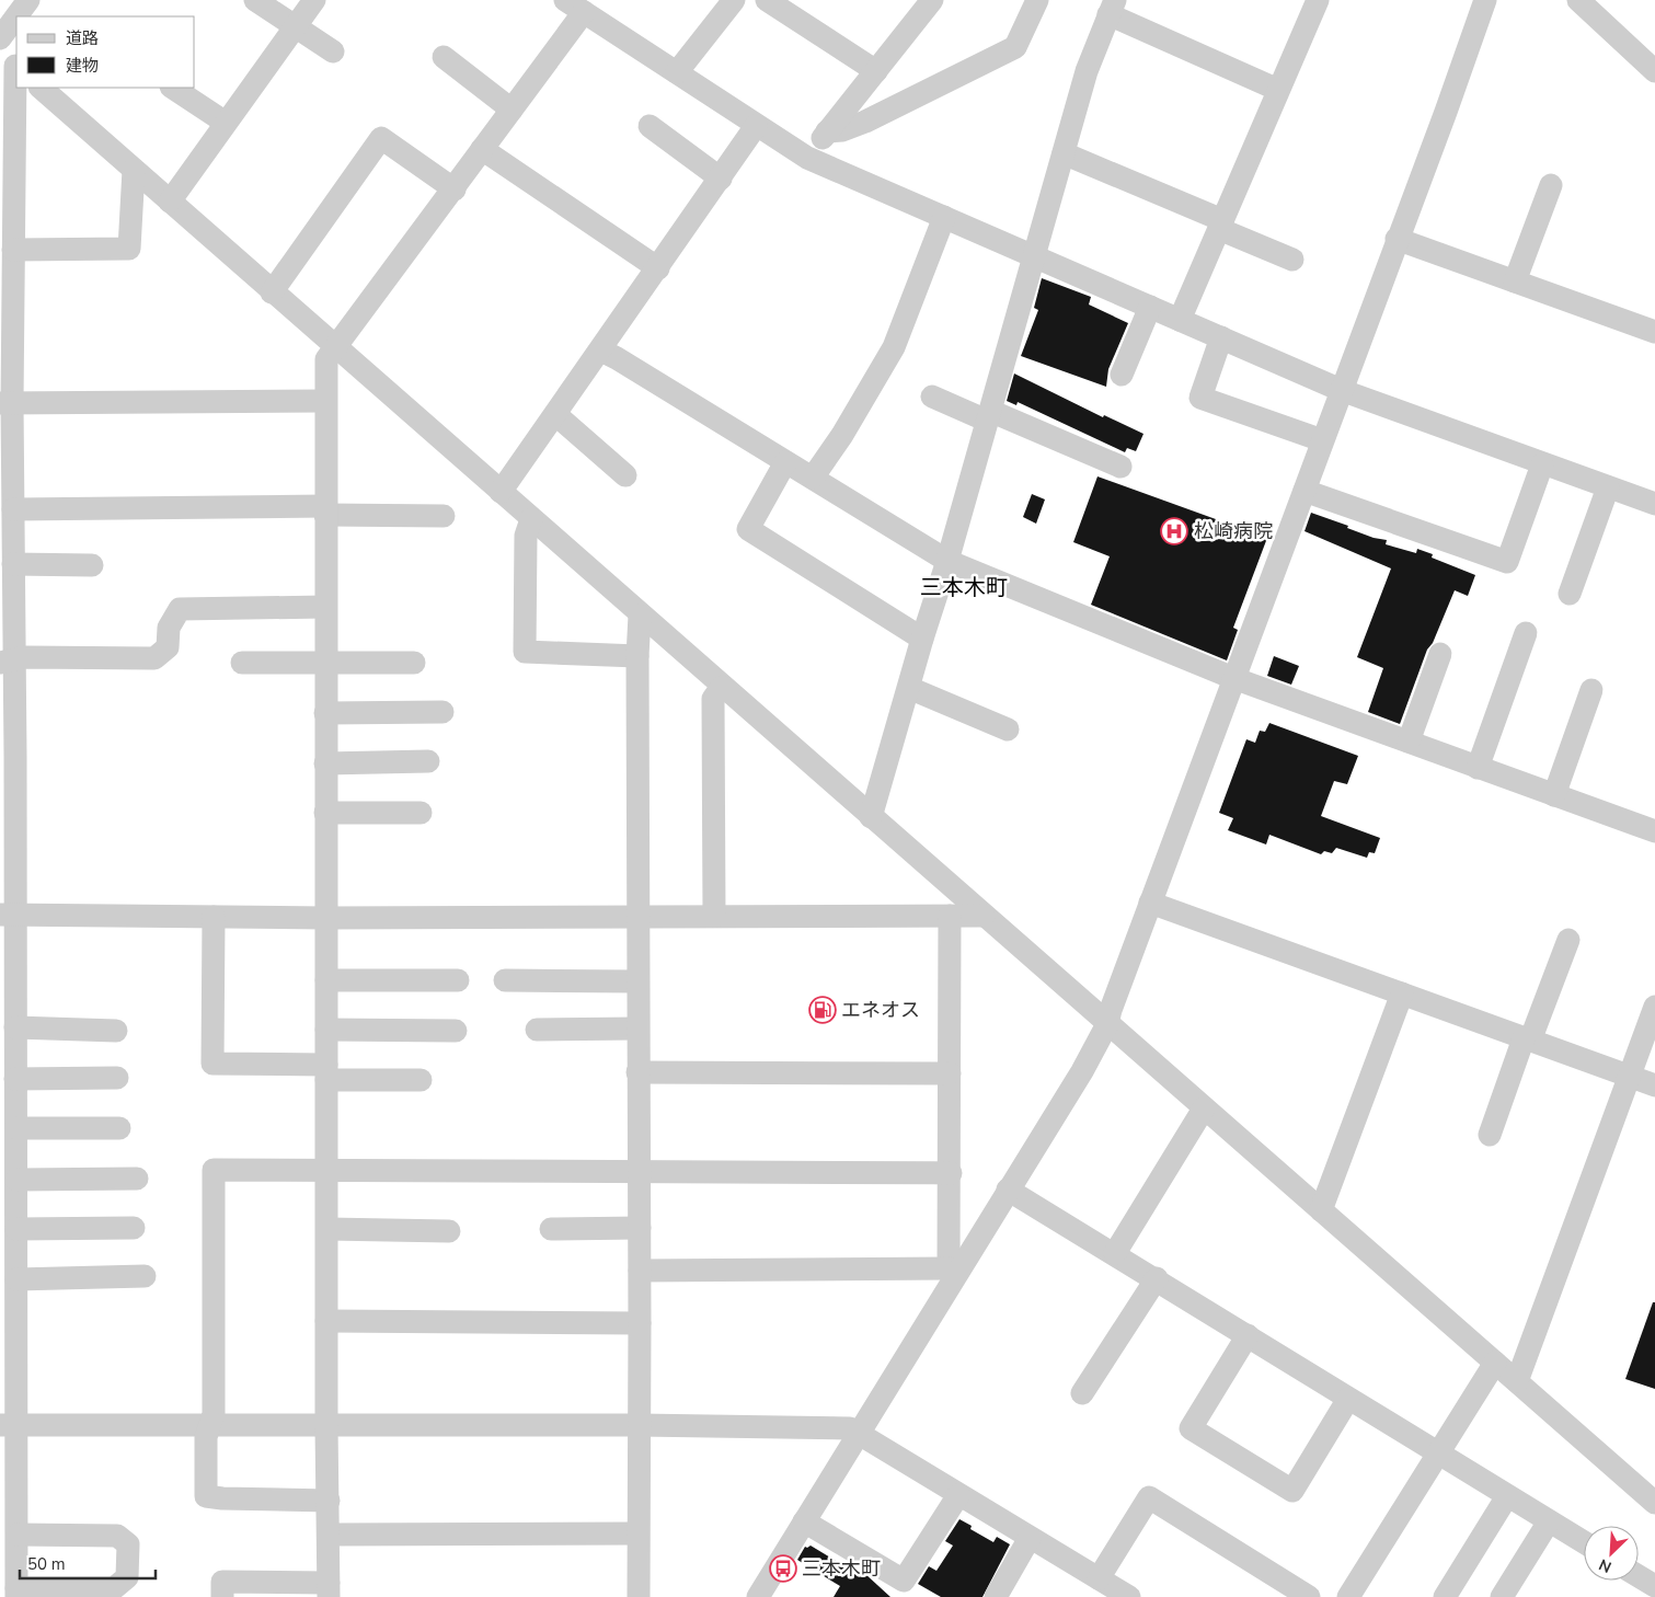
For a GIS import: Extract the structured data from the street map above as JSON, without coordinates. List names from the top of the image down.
{
  "districts": ["三本木町"],
  "places": {
    "hospital": ["松崎病院"],
    "fuel station": ["エネオス"],
    "bus stop": ["三本木町"]
  },
  "legend": ["道路", "建物"],
  "scale_bar": "50 m",
  "north": "bottom left"
}
